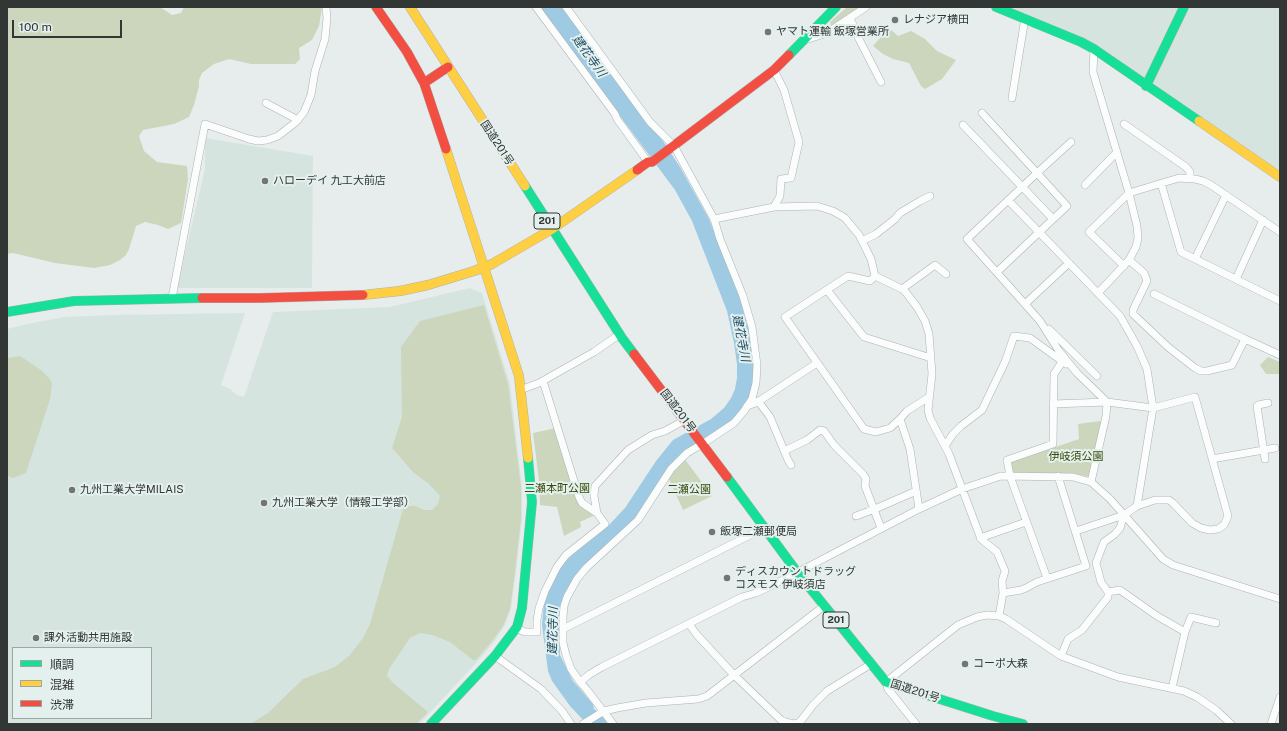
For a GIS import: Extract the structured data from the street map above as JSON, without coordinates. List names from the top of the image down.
{
  "streets": {
    "main road": ["国道201号", "201"]
  },
  "water": ["建花寺川"],
  "parks": ["伊岐須公園", "二瀬本町公園", "二瀬公園"],
  "places": [
    "レナジア横田",
    "ヤマト運輸 飯塚営業所",
    "ハローデイ 九工大前店",
    "九州工業大学MILAIS",
    "九州工業大学（情報工学部）",
    "飯塚二瀬郵便局",
    "ディスカウントドラッグ コスモス 伊岐須店",
    "課外活動共用施設",
    "コーポ大森"
  ],
  "legend": ["順調", "混雑", "渋滞"],
  "scale_bar": "100 m"
}
